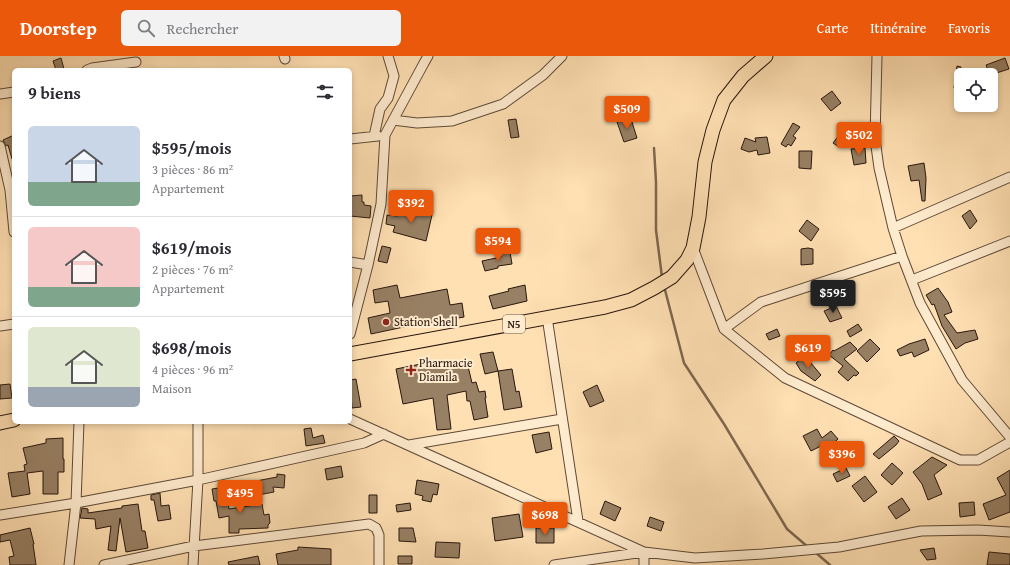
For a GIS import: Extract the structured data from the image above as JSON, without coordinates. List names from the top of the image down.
{
  "streets": {
    "highway": ["N5"]
  },
  "places": {
    "other": ["Station Shell"],
    "health": ["Pharmacie Diamila"]
  },
  "page": {
    "header": "Doorstep",
    "search": "Rechercher",
    "nav": ["Carte", "Itinéraire", "Favoris"],
    "heading": "9 biens",
    "price": [
      "$509",
      "$502",
      "$392",
      "$594",
      "$595",
      "$619",
      "$396",
      "$495",
      "$698"
    ],
    "list": [
      {
        "name": "$595/mois",
        "note": "3 pièces · 86 m² · Appartement"
      },
      {
        "name": "$619/mois",
        "note": "2 pièces · 76 m² · Appartement"
      },
      {
        "name": "$698/mois",
        "note": "4 pièces · 96 m² · Maison"
      }
    ]
  }
}
